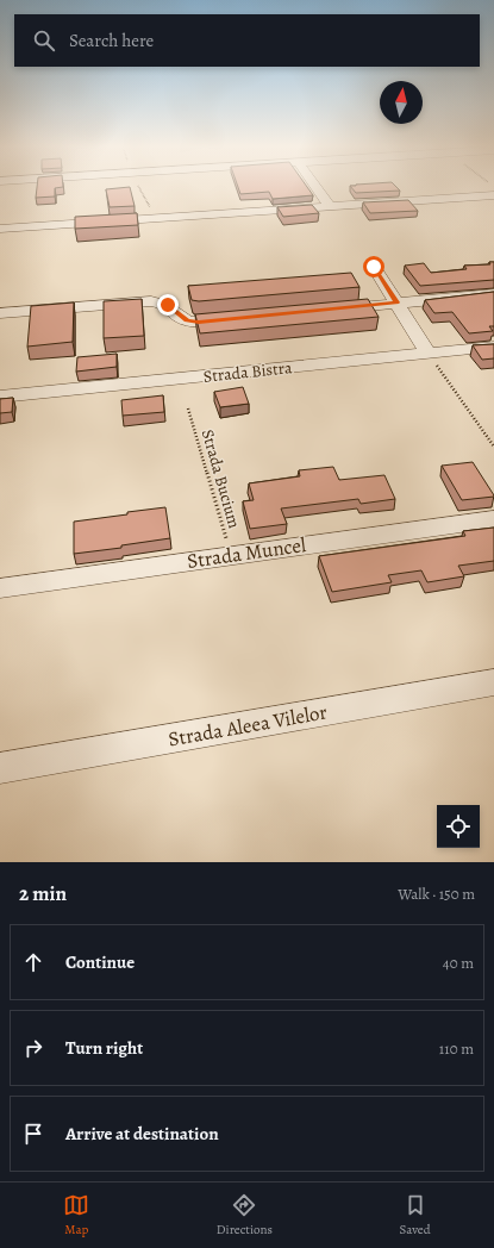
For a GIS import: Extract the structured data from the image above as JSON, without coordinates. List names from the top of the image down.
{
  "streets": {
    "street": ["Strada Bistra", "Strada Muncel", "Strada Aleea Vilelor"],
    "path": ["Strada Bucium"]
  },
  "crossings": [
    ["Strada Bucium", "Strada Muncel"]
  ],
  "north": "top",
  "page": {
    "search": "Search here",
    "heading": ["2 min", "Walk · 150 m"],
    "list": [
      ["Continue", "40 m"],
      ["Turn right", "110 m"],
      "Arrive at destination"
    ],
    "nav": ["Map", "Directions", "Saved"]
  }
}
